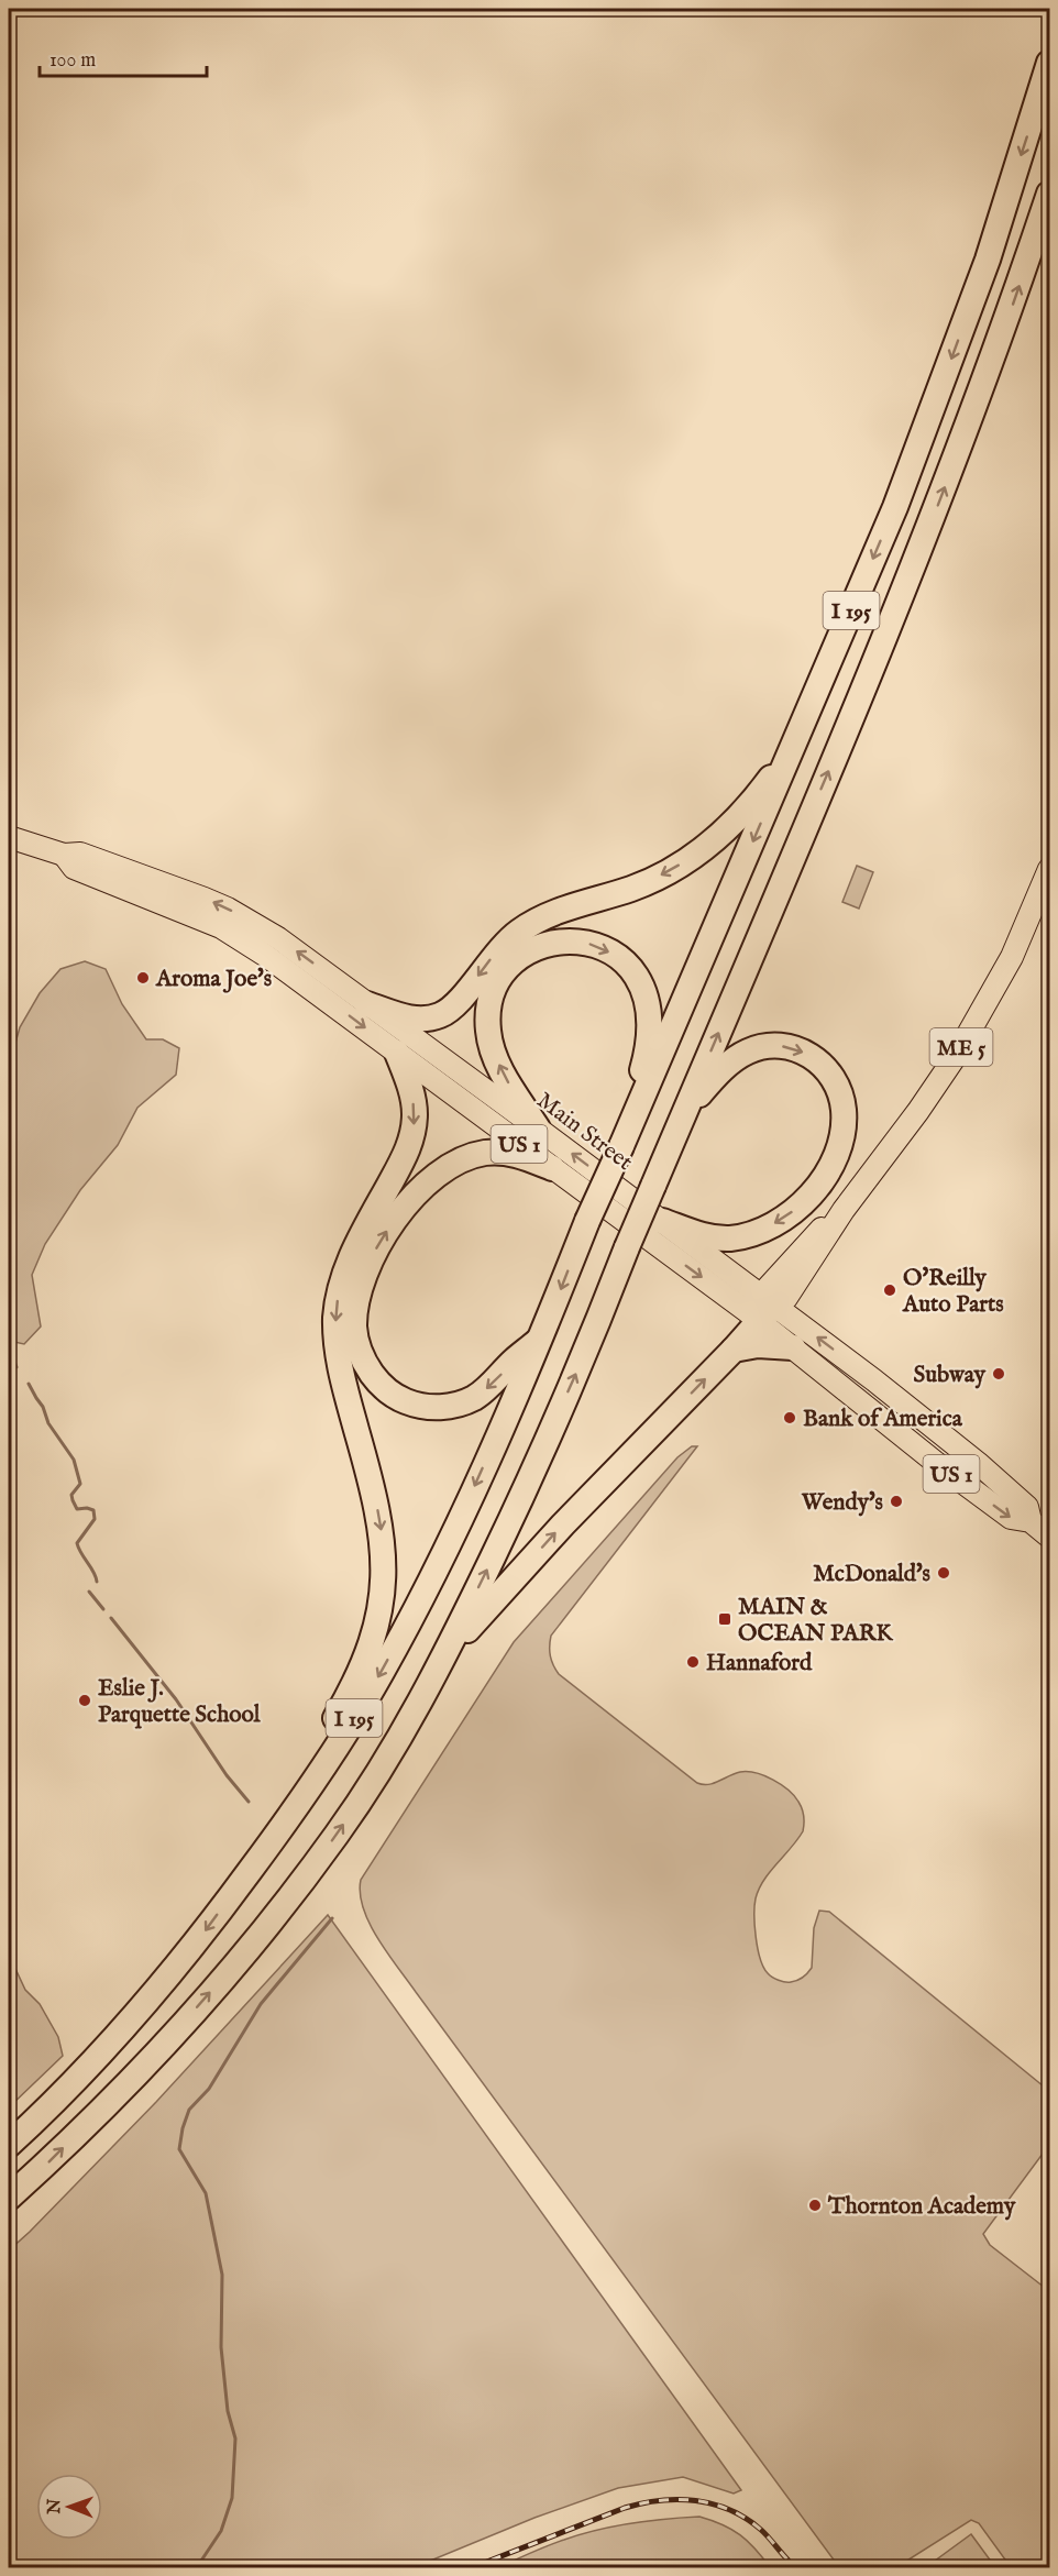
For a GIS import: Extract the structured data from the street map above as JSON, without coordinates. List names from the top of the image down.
{
  "streets": {
    "highway": ["I 195"],
    "main road": ["ME 5", "Main Street", "US 1"]
  },
  "crossings": [
    ["ME 5", "Main Street"]
  ],
  "places": {
    "other": [
      "Aroma Joe's",
      "O'Reilly Auto Parts",
      "Subway",
      "Bank of America",
      "Wendy's",
      "McDonald's",
      "Hannaford",
      "Eslie J. Parquette School",
      "Thornton Academy"
    ],
    "transit": ["MAIN & OCEAN PARK"]
  },
  "scale_bar": "100 m",
  "north": "left"
}
